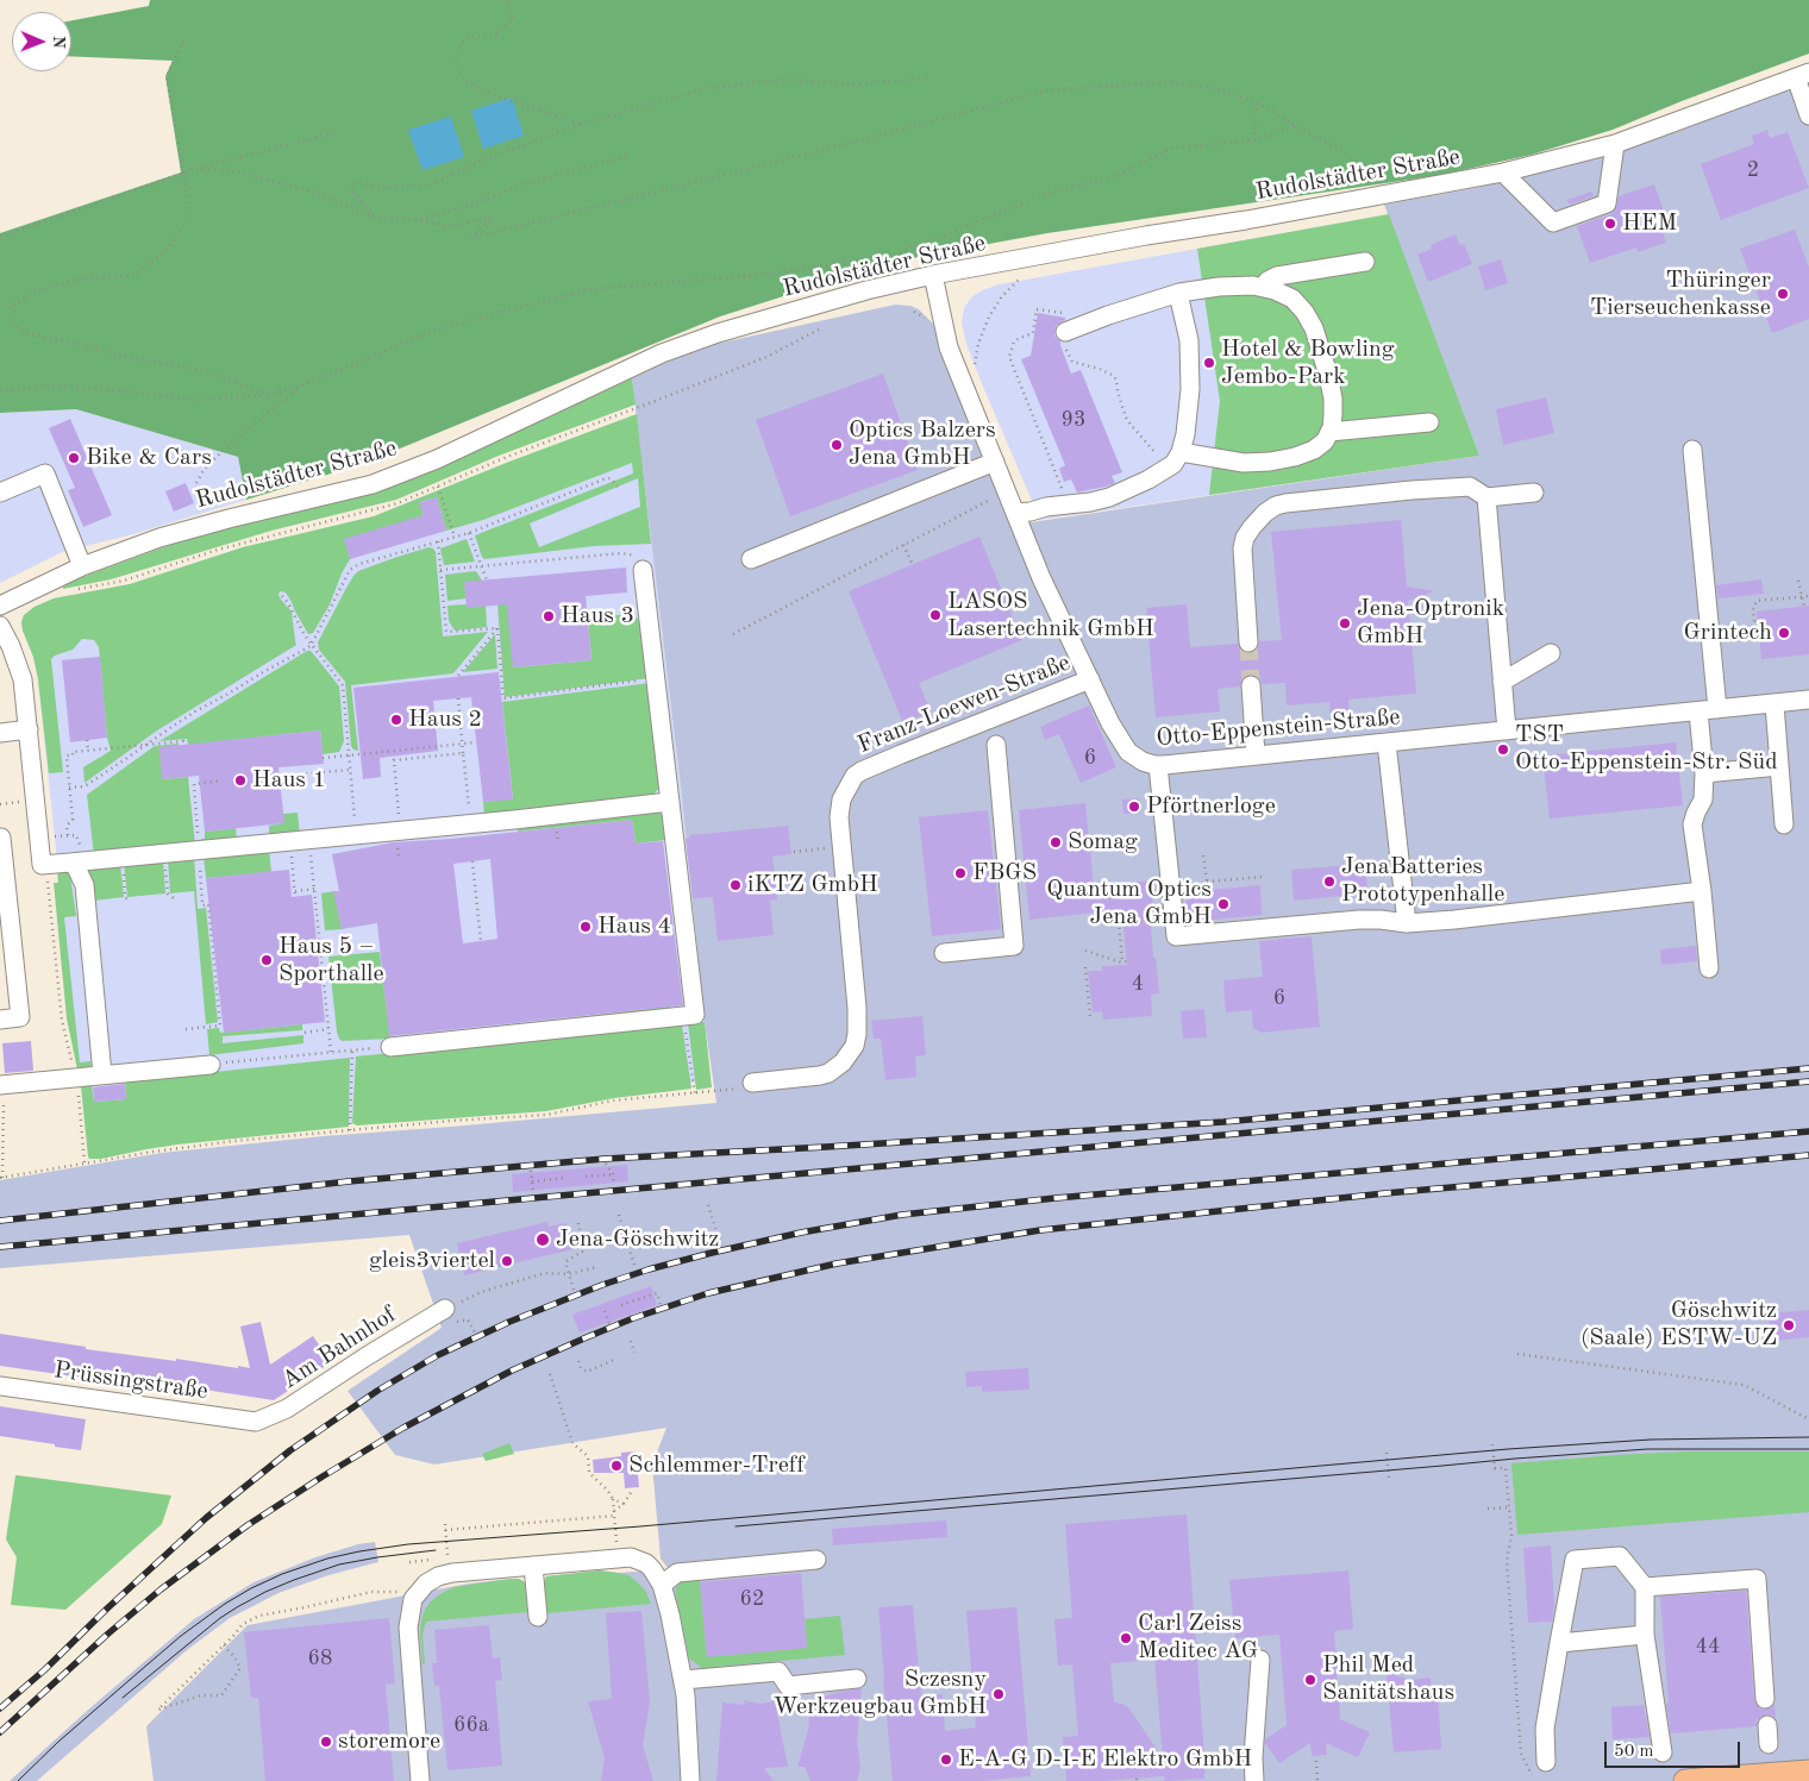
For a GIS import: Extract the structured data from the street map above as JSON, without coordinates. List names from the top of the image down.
{
  "streets": {
    "street": [
      "Rudolstädter Straße",
      "Franz-Loewen-Straße",
      "Otto-Eppenstein-Straße",
      "Am Bahnhof",
      "Prüssingstraße"
    ]
  },
  "crossings": [
    ["Rudolstädter Straße", "Otto-Eppenstein-Straße"],
    ["Franz-Loewen-Straße", "Otto-Eppenstein-Straße"],
    ["Am Bahnhof", "Prüssingstraße"]
  ],
  "places": [
    "HEM",
    "Thüringer Tierseuchenkasse",
    "Hotel & Bowling Jembo-Park",
    "Optics Balzers Jena GmbH",
    "Bike & Cars",
    "LASOS Lasertechnik GmbH",
    "Haus 3",
    "Jena-Optronik GmbH",
    "Grintech",
    "Haus 2",
    "TST Otto-Eppenstein-Str. Süd",
    "Haus 1",
    "Pförtnerloge",
    "Somag",
    "FBGS",
    "JenaBatteries Prototypenhalle",
    "iKTZ GmbH",
    "Quantum Optics Jena GmbH",
    "Haus 4",
    "Haus 5 – Sporthalle",
    "Jena-Göschwitz",
    "gleis3viertel",
    "Göschwitz (Saale) ESTW-UZ",
    "Schlemmer-Treff",
    "Carl Zeiss Meditec AG",
    "Phil Med Sanitätshaus",
    "Sczesny Werkzeugbau GmbH",
    "storemore",
    "E-A-G D-I-E Elektro GmbH"
  ],
  "house_numbers": [
    "2",
    "93",
    "6",
    "4",
    "6",
    "62",
    "44",
    "68",
    "66a"
  ],
  "scale_bar": "50 m",
  "north": "right"
}
